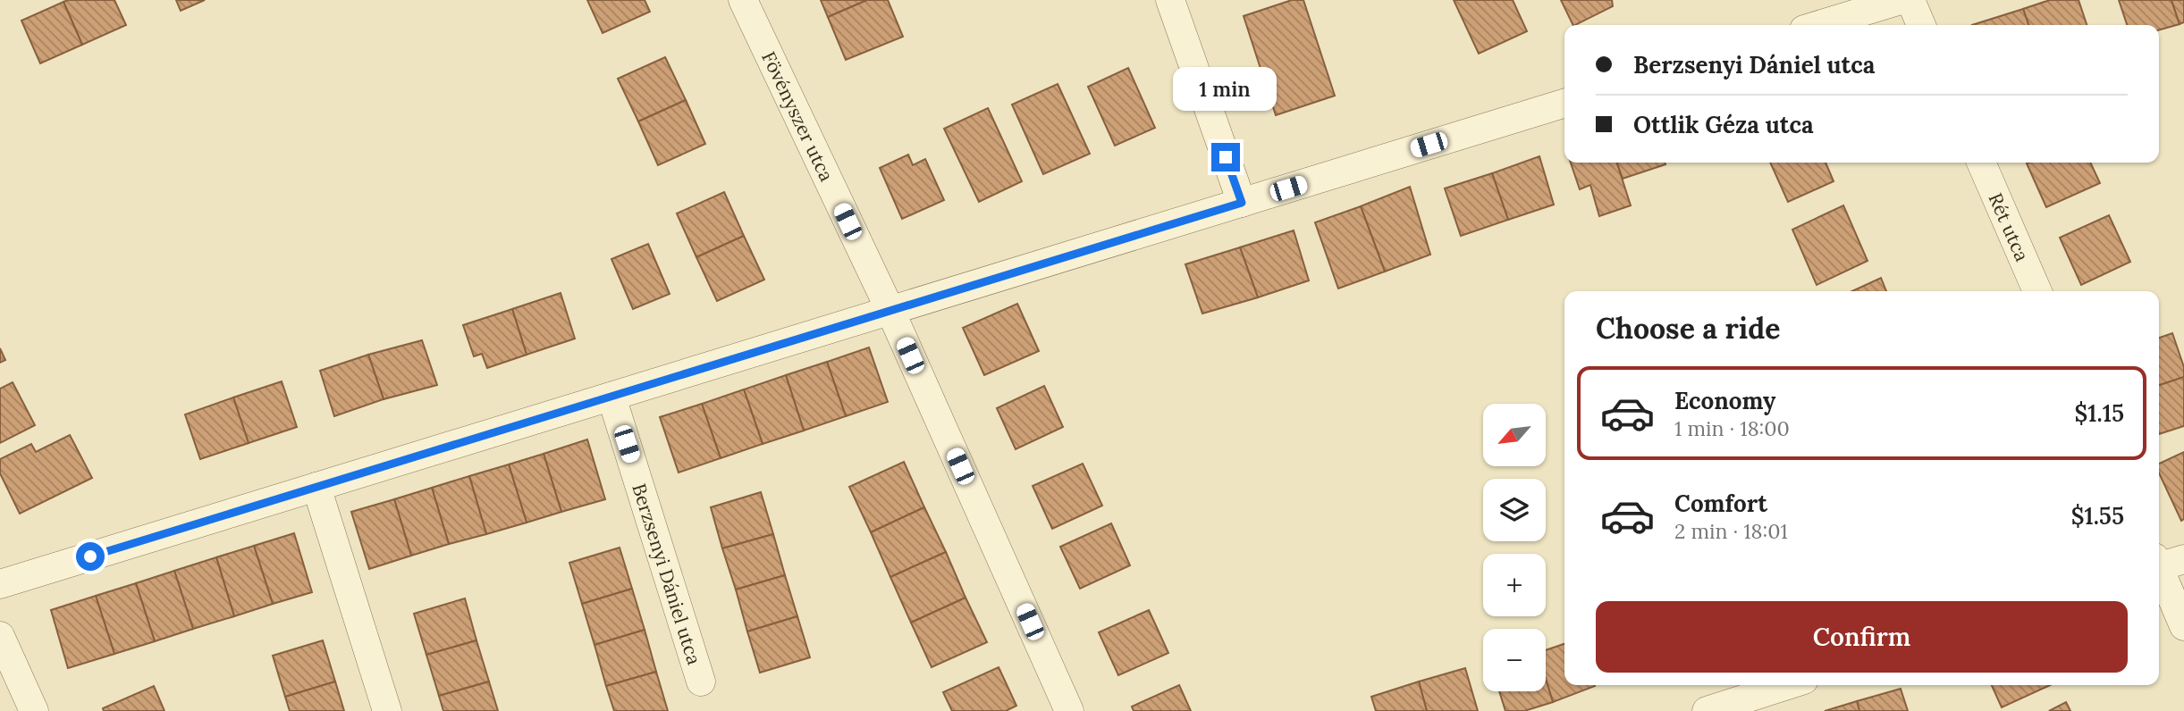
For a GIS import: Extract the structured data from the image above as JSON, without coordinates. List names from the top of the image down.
{
  "streets": {
    "street": ["Fövényszer utca", "Rét utca", "Berzsenyi Dániel utca"]
  },
  "north": "bottom left",
  "page": {
    "banner": ["Berzsenyi Dániel utca", "Ottlik Géza utca"],
    "bubble": "1 min",
    "heading": "Choose a ride",
    "list": [
      {
        "name": "Economy",
        "note": "1 min · 18:00",
        "value": "$1.15"
      },
      {
        "name": "Comfort",
        "note": "2 min · 18:01",
        "value": "$1.55"
      }
    ],
    "map_buttons": ["+", "−"],
    "buttons": "Confirm"
  }
}
